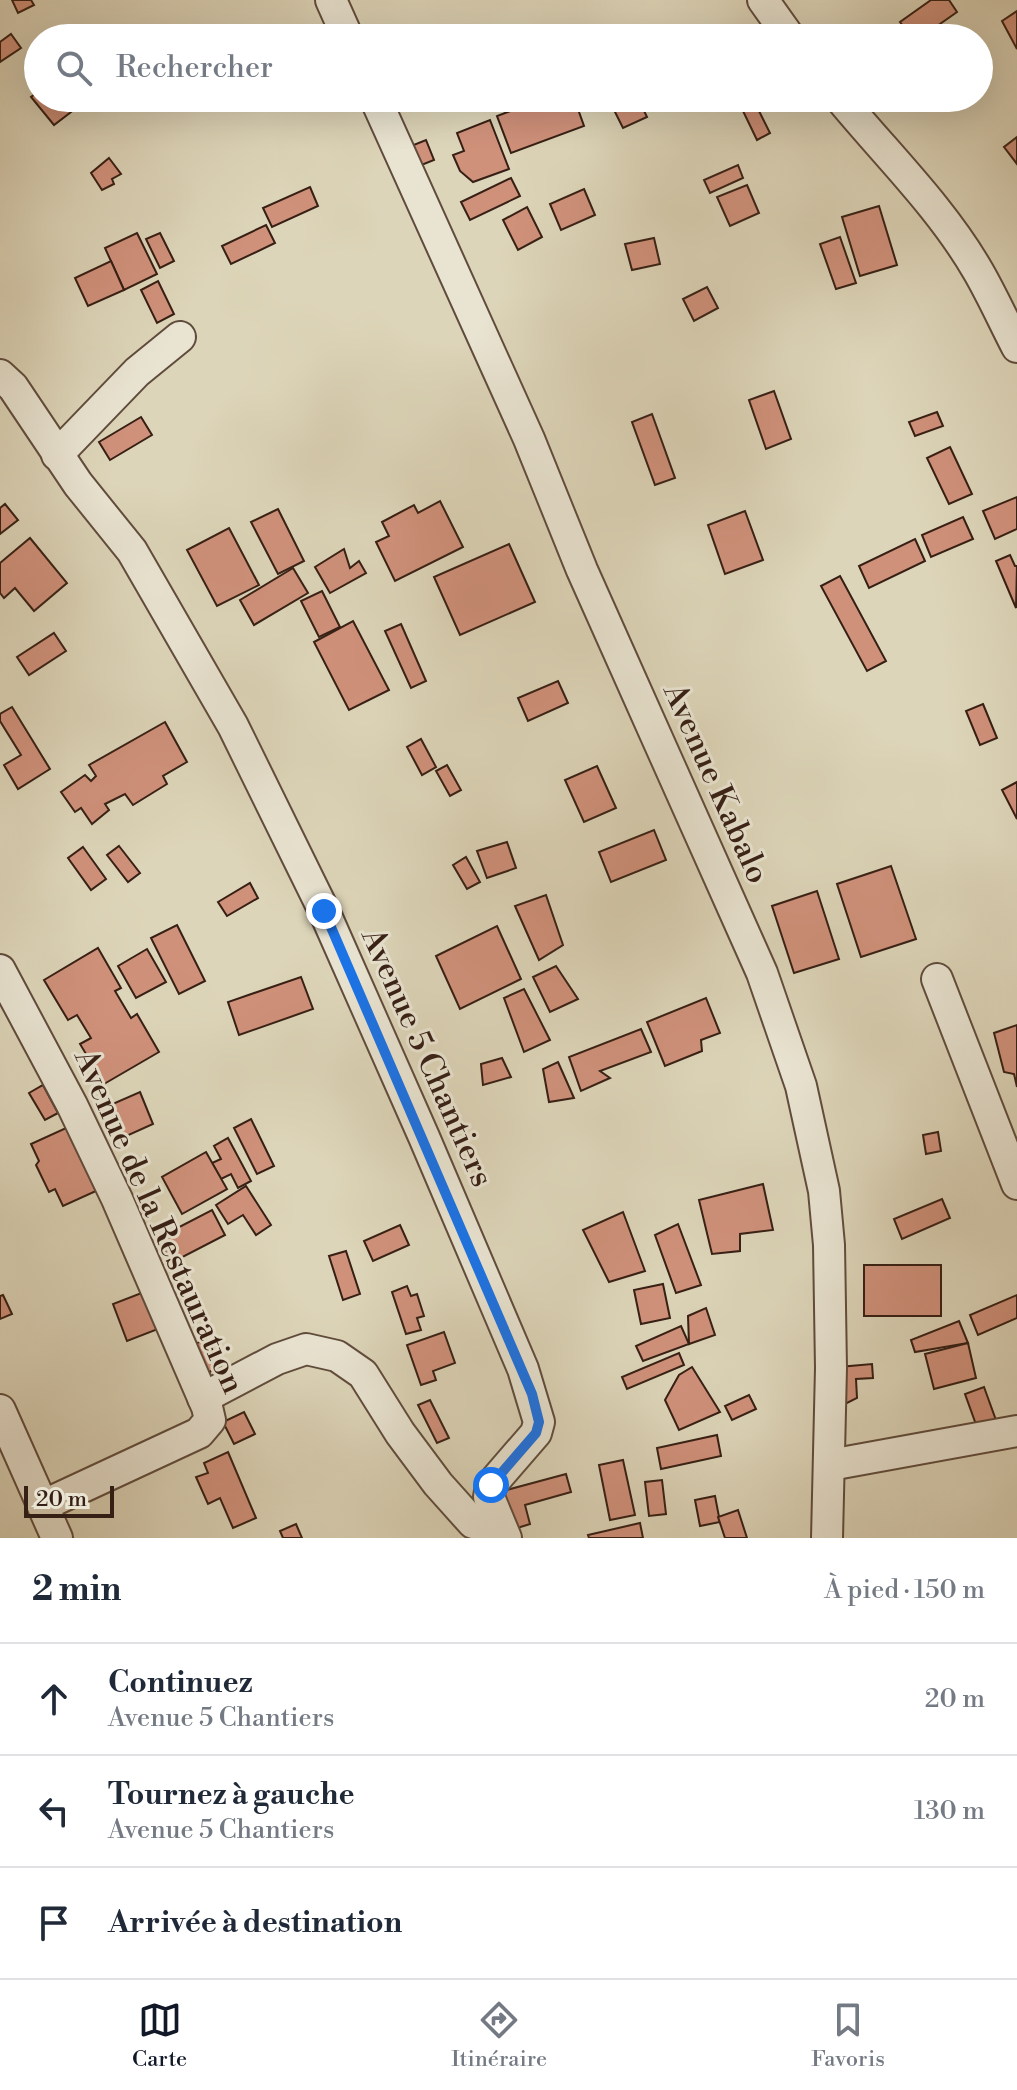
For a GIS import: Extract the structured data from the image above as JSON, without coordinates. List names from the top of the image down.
{
  "streets": {
    "street": ["Avenue Kabalo", "Avenue 5 Chantiers", "Avenue de la Restauration"]
  },
  "scale_bar": "20 m",
  "page": {
    "search": "Rechercher",
    "scale": "20 m",
    "heading": ["2 min", "À pied · 150 m"],
    "list": [
      ["Continuez", "Avenue 5 Chantiers", "20 m"],
      ["Tournez à gauche", "Avenue 5 Chantiers", "130 m"],
      "Arrivée à destination"
    ],
    "nav": ["Carte", "Itinéraire", "Favoris"]
  }
}
